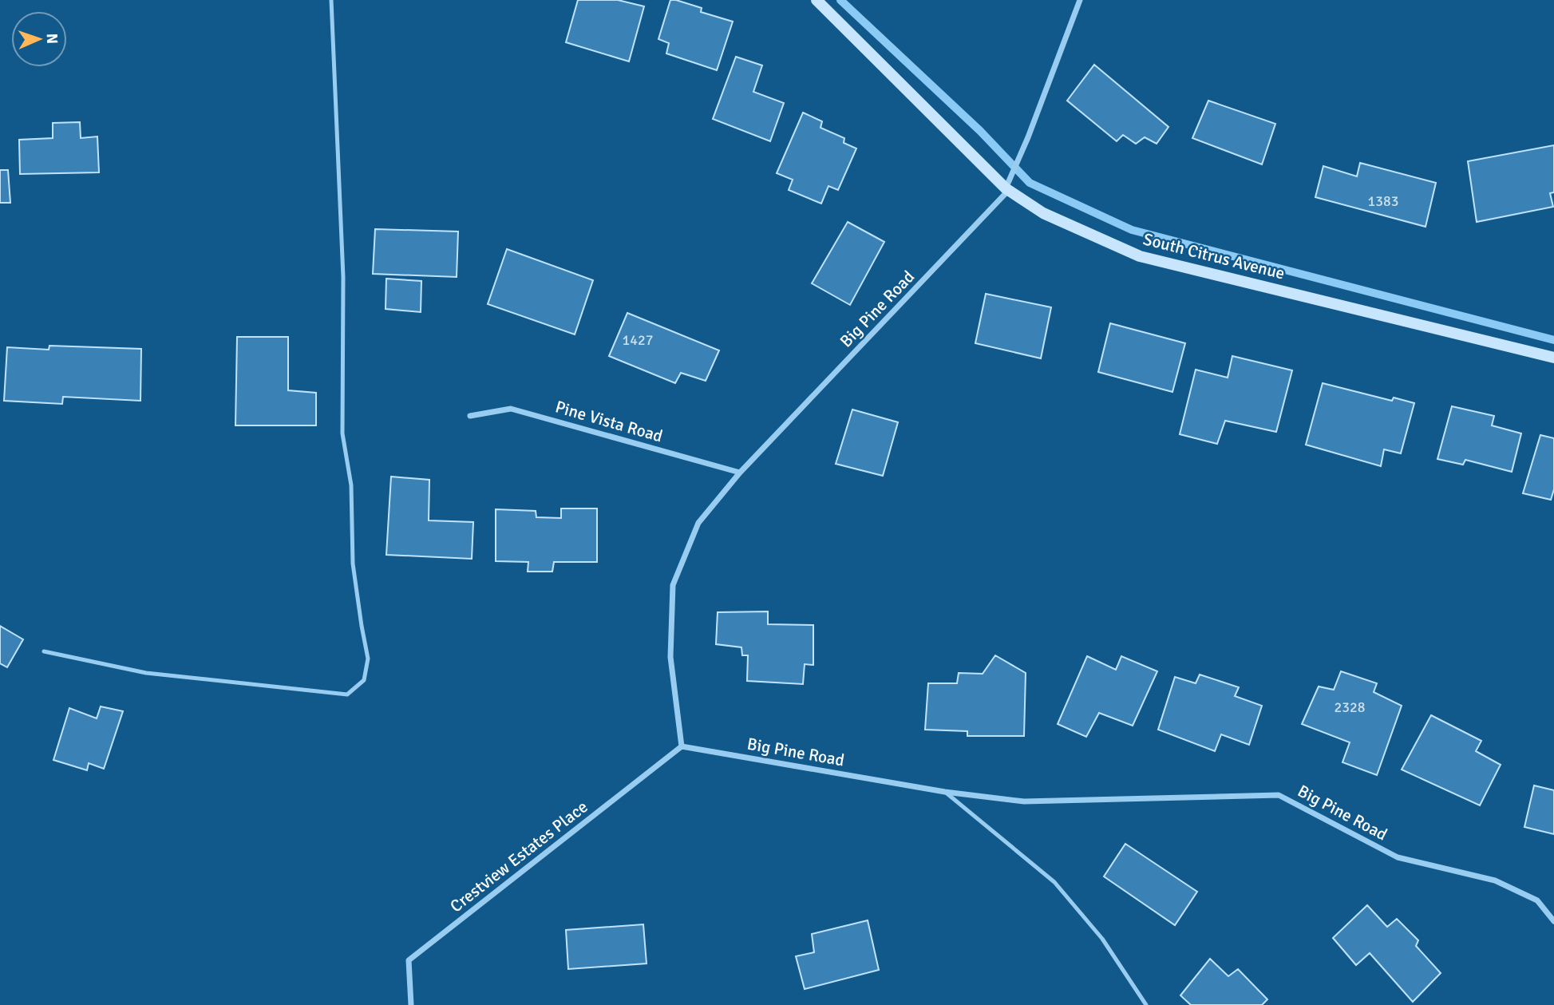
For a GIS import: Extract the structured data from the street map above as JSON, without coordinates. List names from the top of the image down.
{
  "streets": {
    "street": [
      "South Citrus Avenue",
      "Big Pine Road",
      "Pine Vista Road",
      "Crestview Estates Place"
    ]
  },
  "crossings": [
    ["South Citrus Avenue", "Big Pine Road"],
    ["Big Pine Road", "Pine Vista Road"],
    ["Big Pine Road", "Crestview Estates Place"]
  ],
  "house_numbers": ["1383", "1427", "2328"],
  "north": "right"
}
